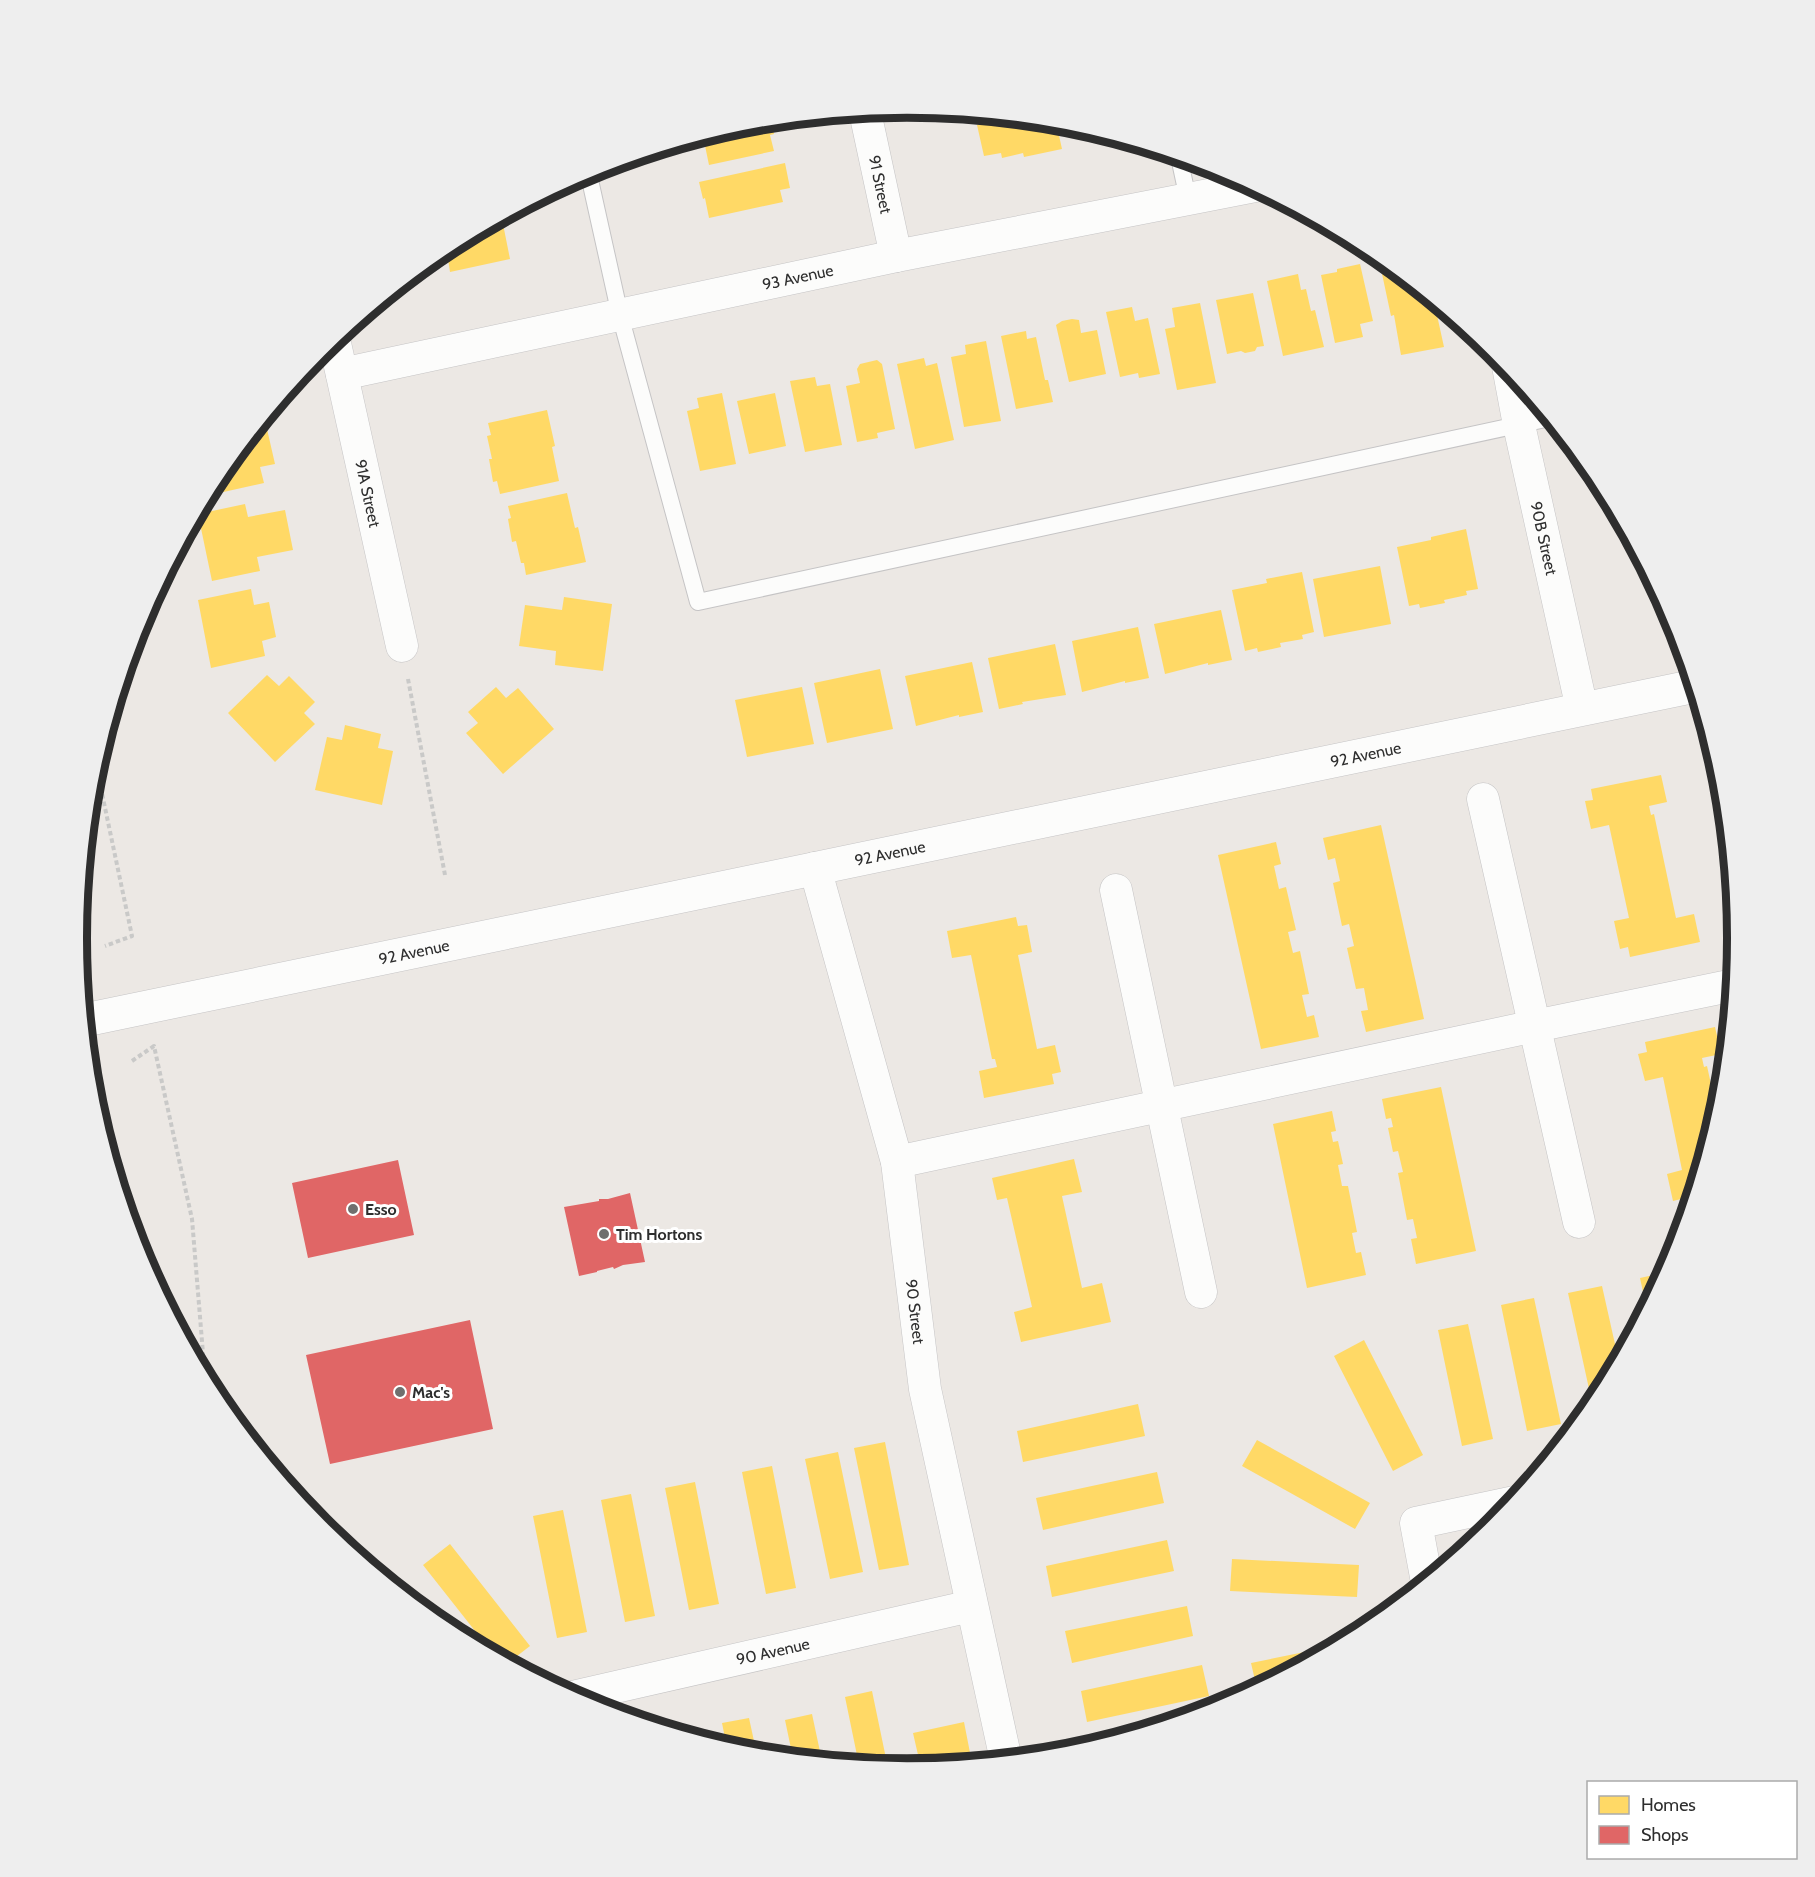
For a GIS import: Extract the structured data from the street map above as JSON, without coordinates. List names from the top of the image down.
{
  "streets": {
    "street": [
      "91 Street",
      "93 Avenue",
      "91A Street",
      "90B Street",
      "92 Avenue",
      "90 Street",
      "90 Avenue"
    ]
  },
  "crossings": [
    ["91 Street", "93 Avenue"],
    ["93 Avenue", "91A Street"],
    ["90B Street", "92 Avenue"],
    ["92 Avenue", "90 Street"],
    ["90 Street", "90 Avenue"]
  ],
  "places": ["Esso", "Tim Hortons", "Mac's"],
  "legend": ["Homes", "Shops"]
}
